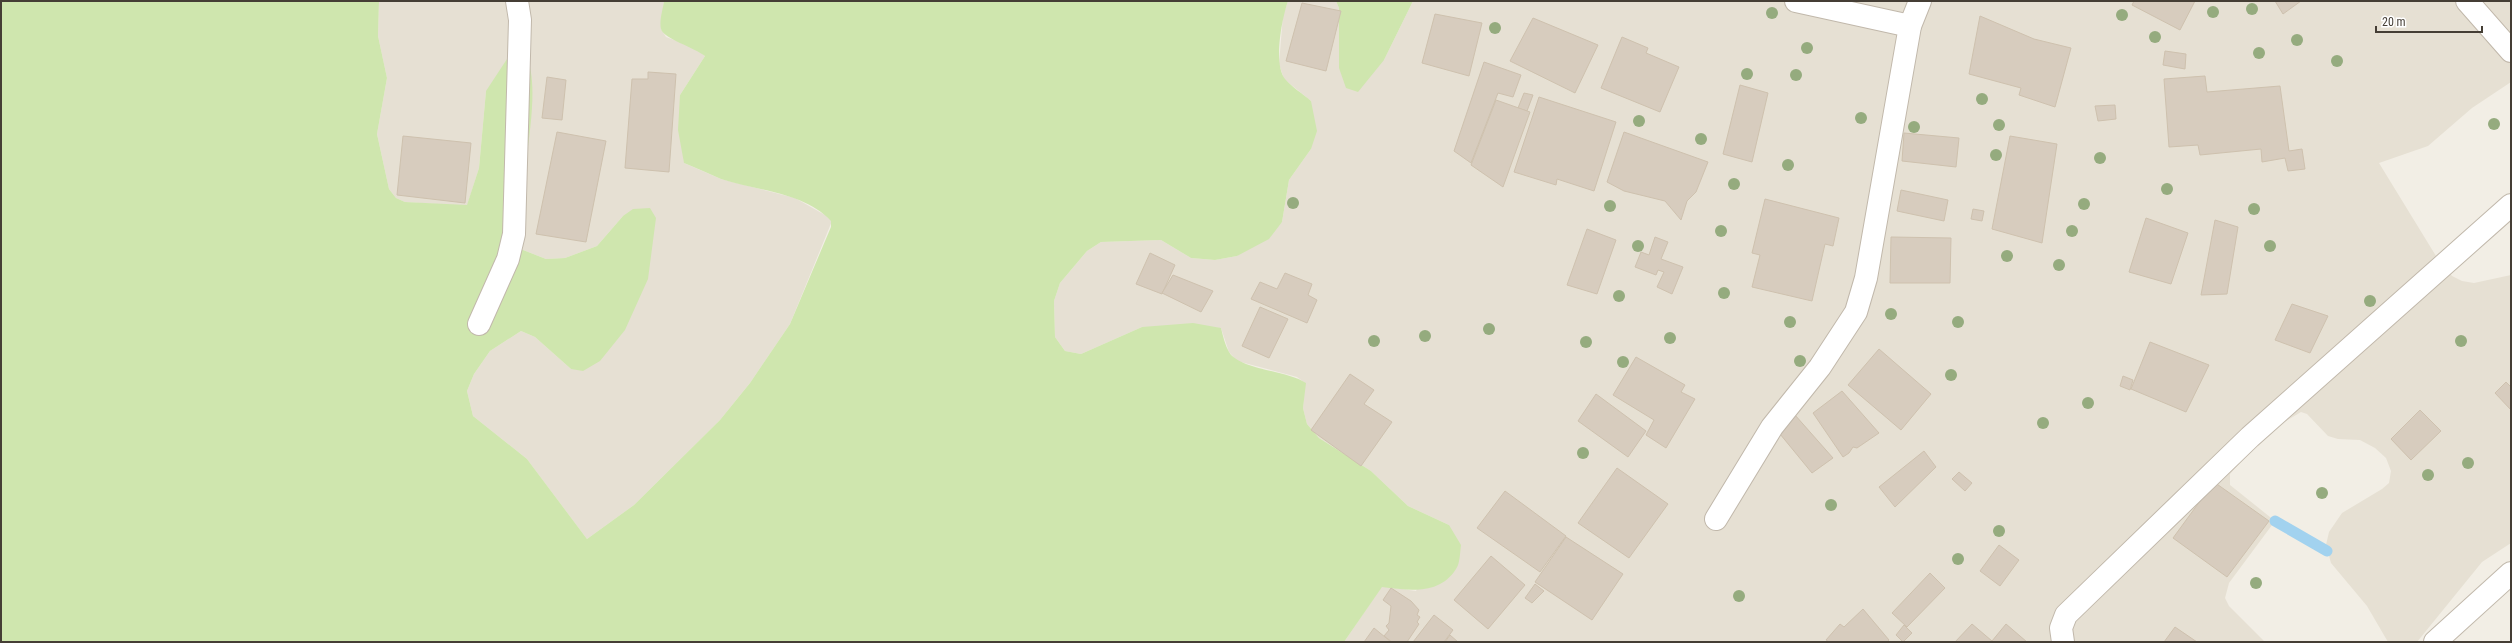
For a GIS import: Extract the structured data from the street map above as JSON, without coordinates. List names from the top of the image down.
{
  "scale_bar": "20 m"
}
